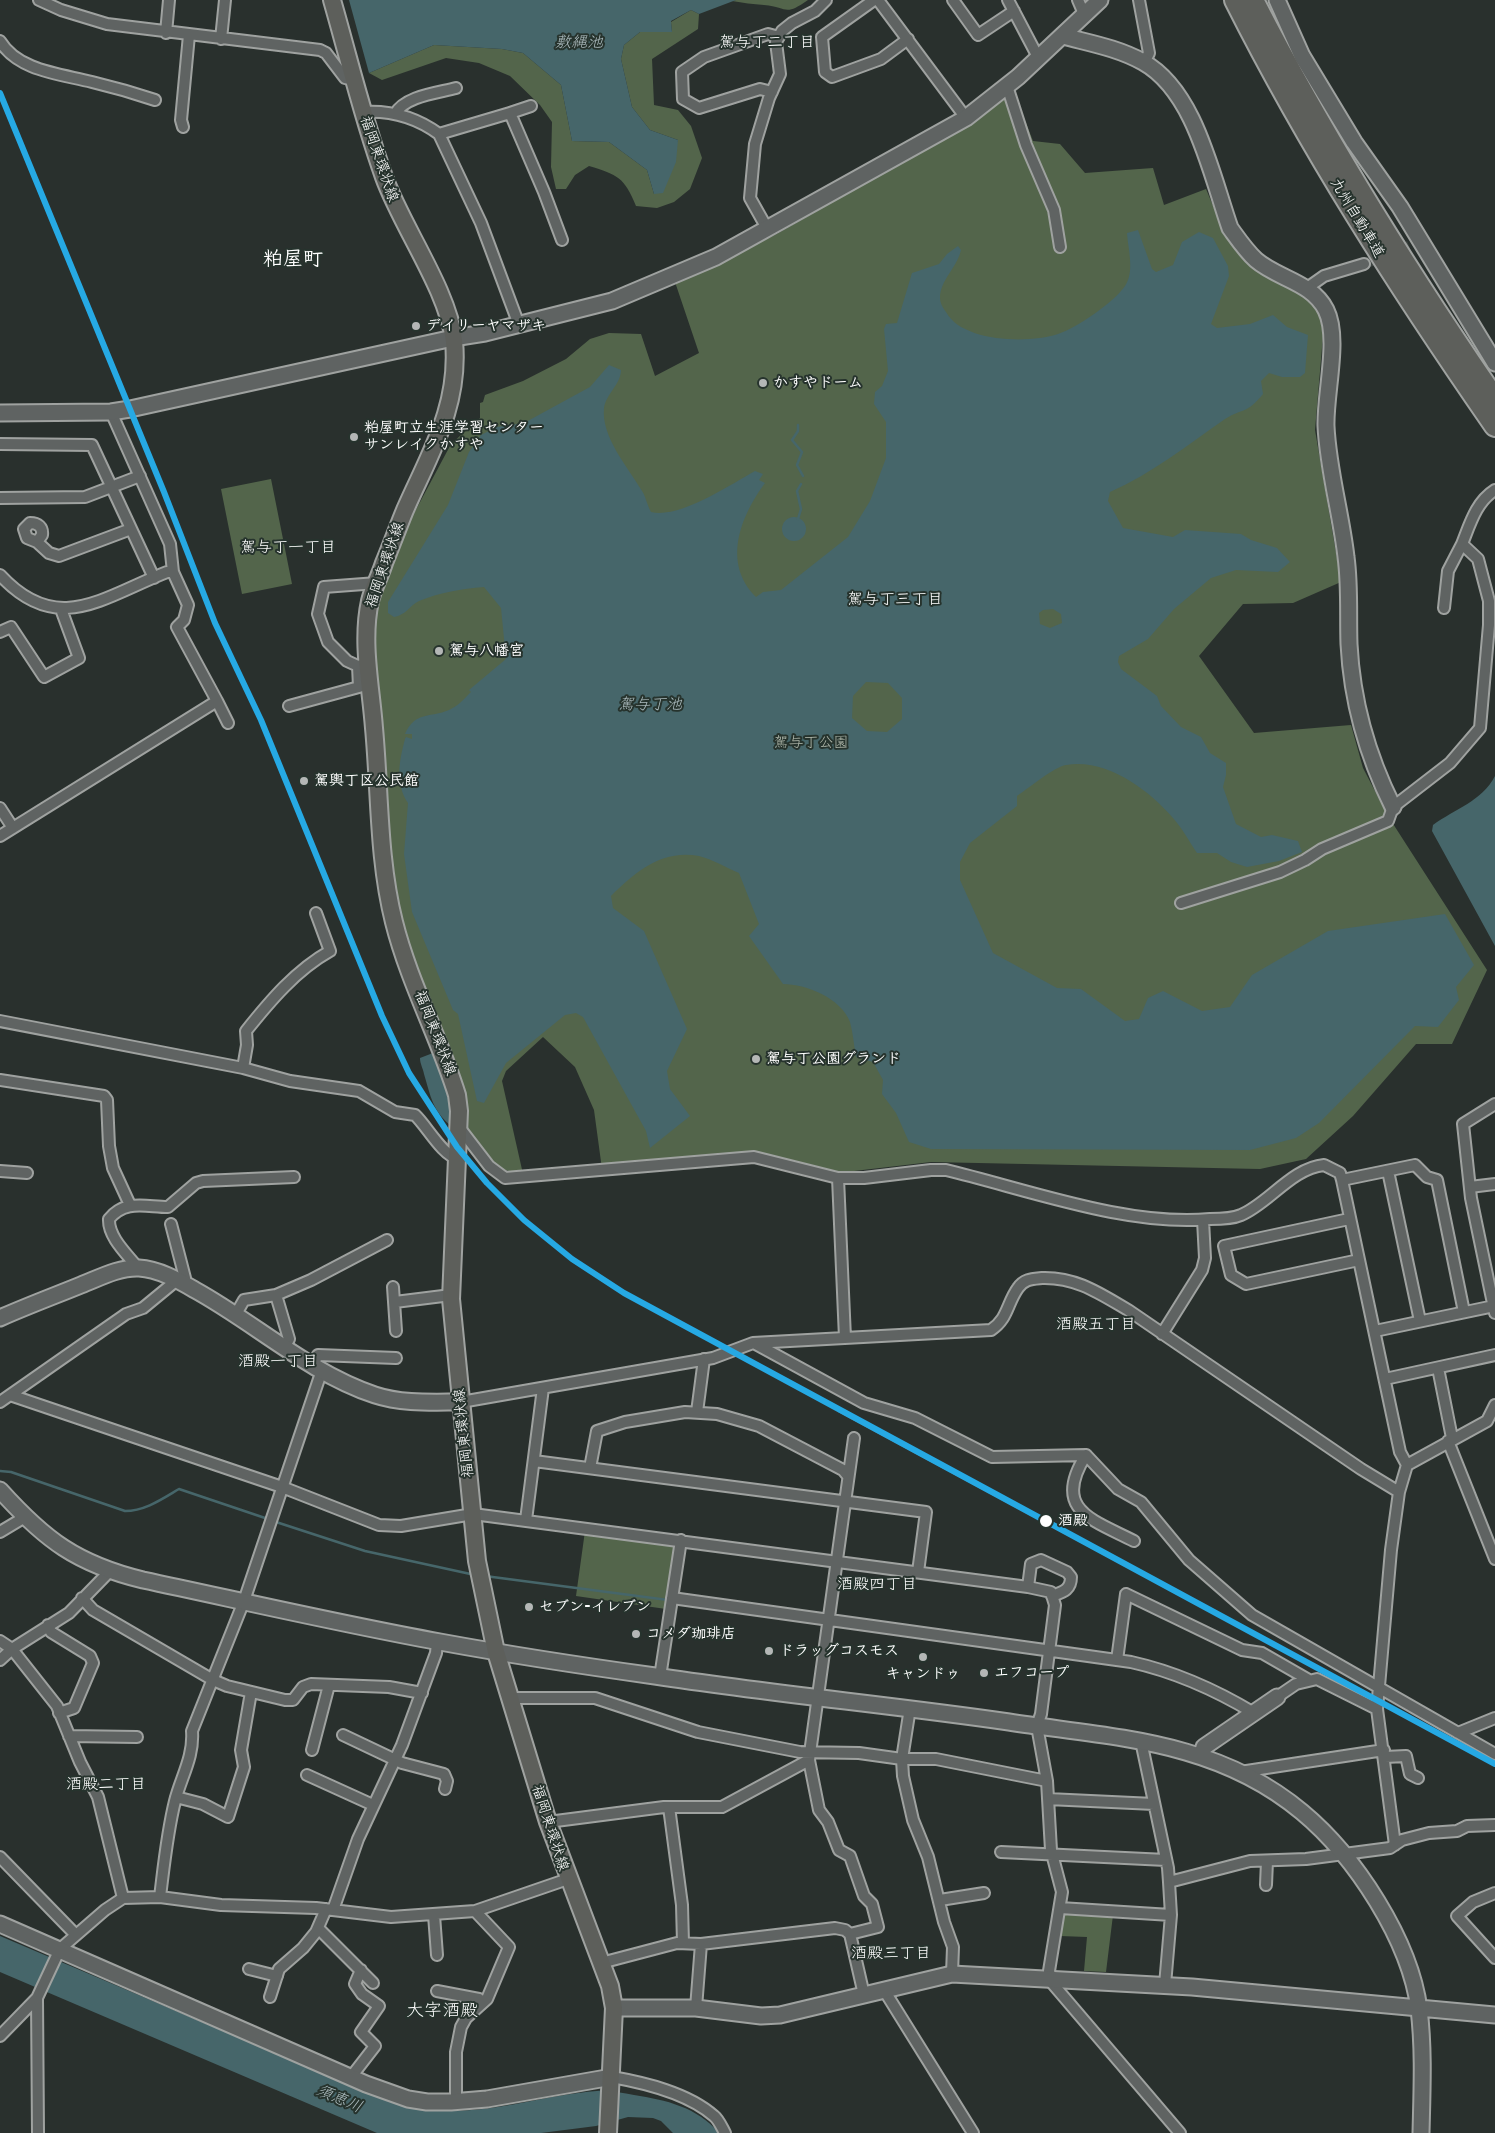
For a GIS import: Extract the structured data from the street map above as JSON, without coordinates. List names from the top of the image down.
{
  "streets": {
    "highway": ["九州自動車道"],
    "main road": ["福岡東環状線"]
  },
  "districts": [
    "駕与丁二丁目",
    "粕屋町",
    "駕与丁一丁目",
    "駕与丁三丁目",
    "酒殿五丁目",
    "酒殿一丁目",
    "酒殿四丁目",
    "酒殿二丁目",
    "酒殿三丁目",
    "大字酒殿"
  ],
  "water": ["敷縄池", "駕与丁池", "須恵川"],
  "parks": ["駕与丁公園"],
  "places": [
    "デイリーヤマザキ",
    "かすやドーム",
    "粕屋町立生涯学習センター サンレイクかすや",
    "駕与八幡宮",
    "駕輿丁区公民館",
    "駕与丁公園グランド",
    "酒殿",
    "セブン-イレブン",
    "コメダ珈琲店",
    "ドラッグコスモス",
    "キャンドゥ",
    "エフコープ"
  ]
}
